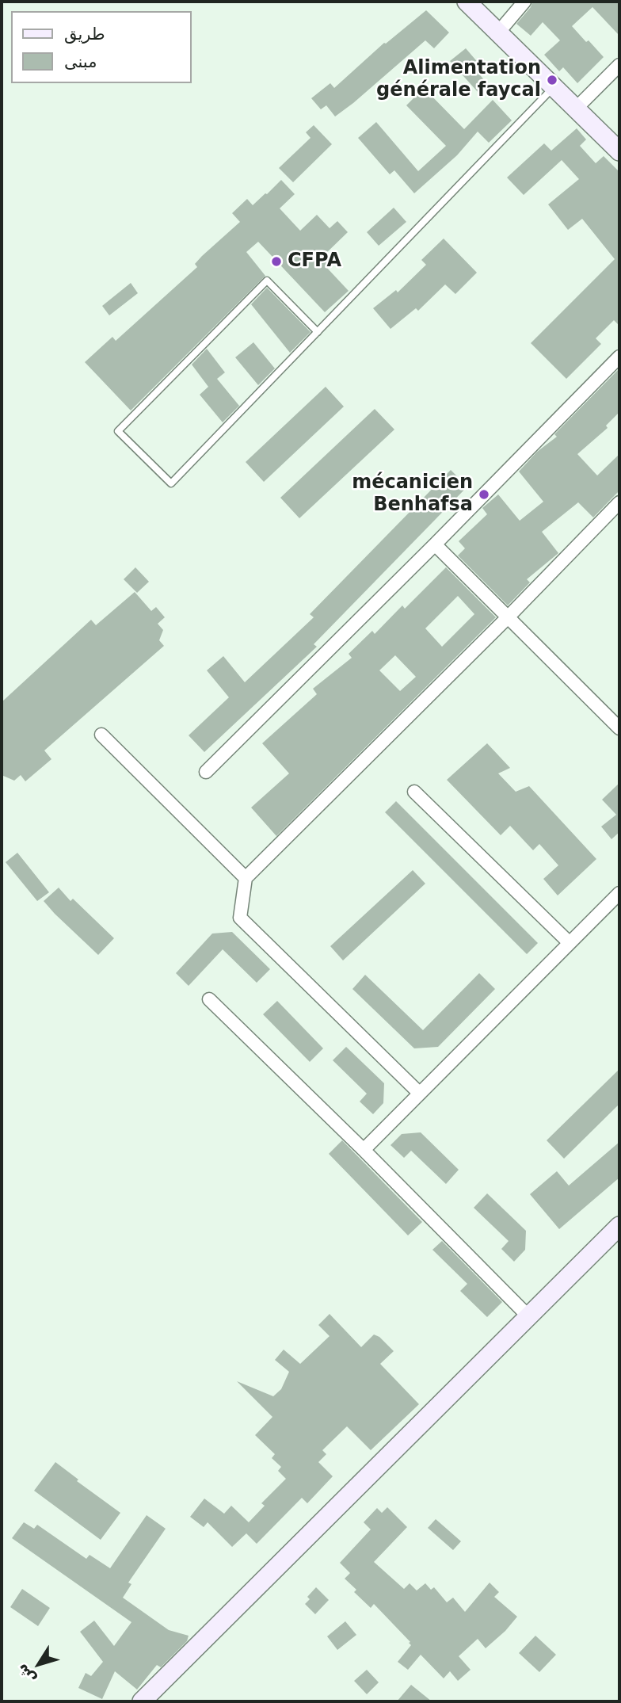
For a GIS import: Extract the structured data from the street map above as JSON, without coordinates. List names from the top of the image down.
{
  "places": ["Alimentation générale faycal", "CFPA", "mécanicien Benhafsa"],
  "legend": ["طريق", "مبنى"],
  "north": "bottom left"
}
